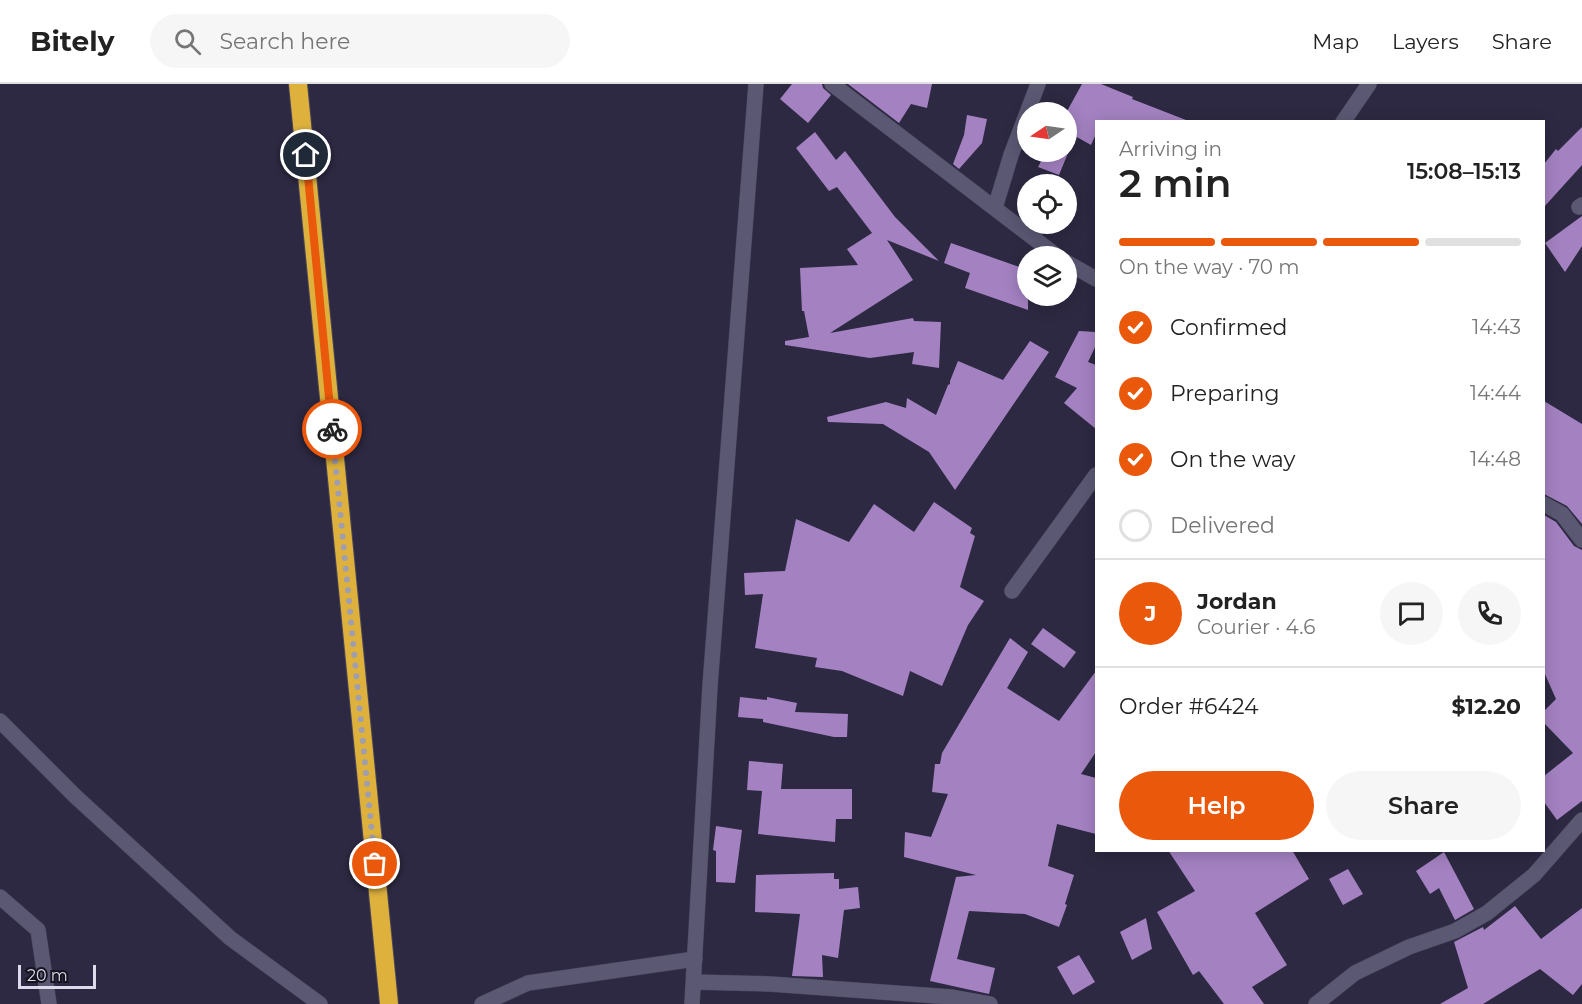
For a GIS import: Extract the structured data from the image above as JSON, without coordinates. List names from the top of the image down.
{
  "scale_bar": "20 m",
  "north": "left",
  "page": {
    "header": "Bitely",
    "search": "Search here",
    "nav": ["Map", "Layers", "Share"],
    "heading": ["2 min", "Arriving in", "15:08–15:13"],
    "panel": [
      "Jordan",
      "Courier · 4.6",
      "Order #6424",
      "$12.20"
    ],
    "bar": "On the way · 70 m",
    "list": [
      ["Confirmed", "14:43"],
      ["Preparing", "14:44"],
      ["On the way", "14:48"],
      "Delivered"
    ],
    "round": "J",
    "buttons": ["Help", "Share"],
    "scale": "20 m"
  }
}
